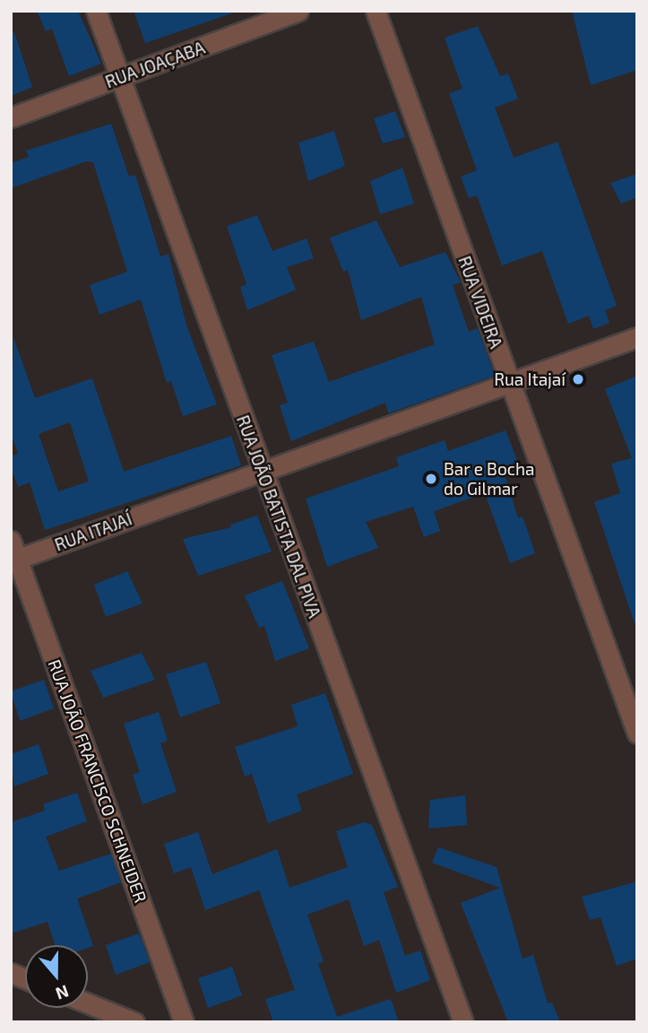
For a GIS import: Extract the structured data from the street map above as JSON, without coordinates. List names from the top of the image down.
{
  "streets": {
    "street": [
      "RUA JOAÇABA",
      "RUA VIDEIRA",
      "RUA JOÃO BATISTA DAL PIVA",
      "RUA ITAJAÍ",
      "RUA JOÃO FRANCISCO SCHNEIDER"
    ]
  },
  "crossings": [
    ["RUA JOAÇABA", "RUA JOÃO BATISTA DAL PIVA"],
    ["RUA VIDEIRA", "RUA ITAJAÍ"],
    ["RUA JOÃO BATISTA DAL PIVA", "RUA ITAJAÍ"],
    ["RUA ITAJAÍ", "RUA JOÃO FRANCISCO SCHNEIDER"]
  ],
  "places": ["Rua Itajaí", "Bar e Bocha do Gilmar"],
  "north": "bottom"
}
